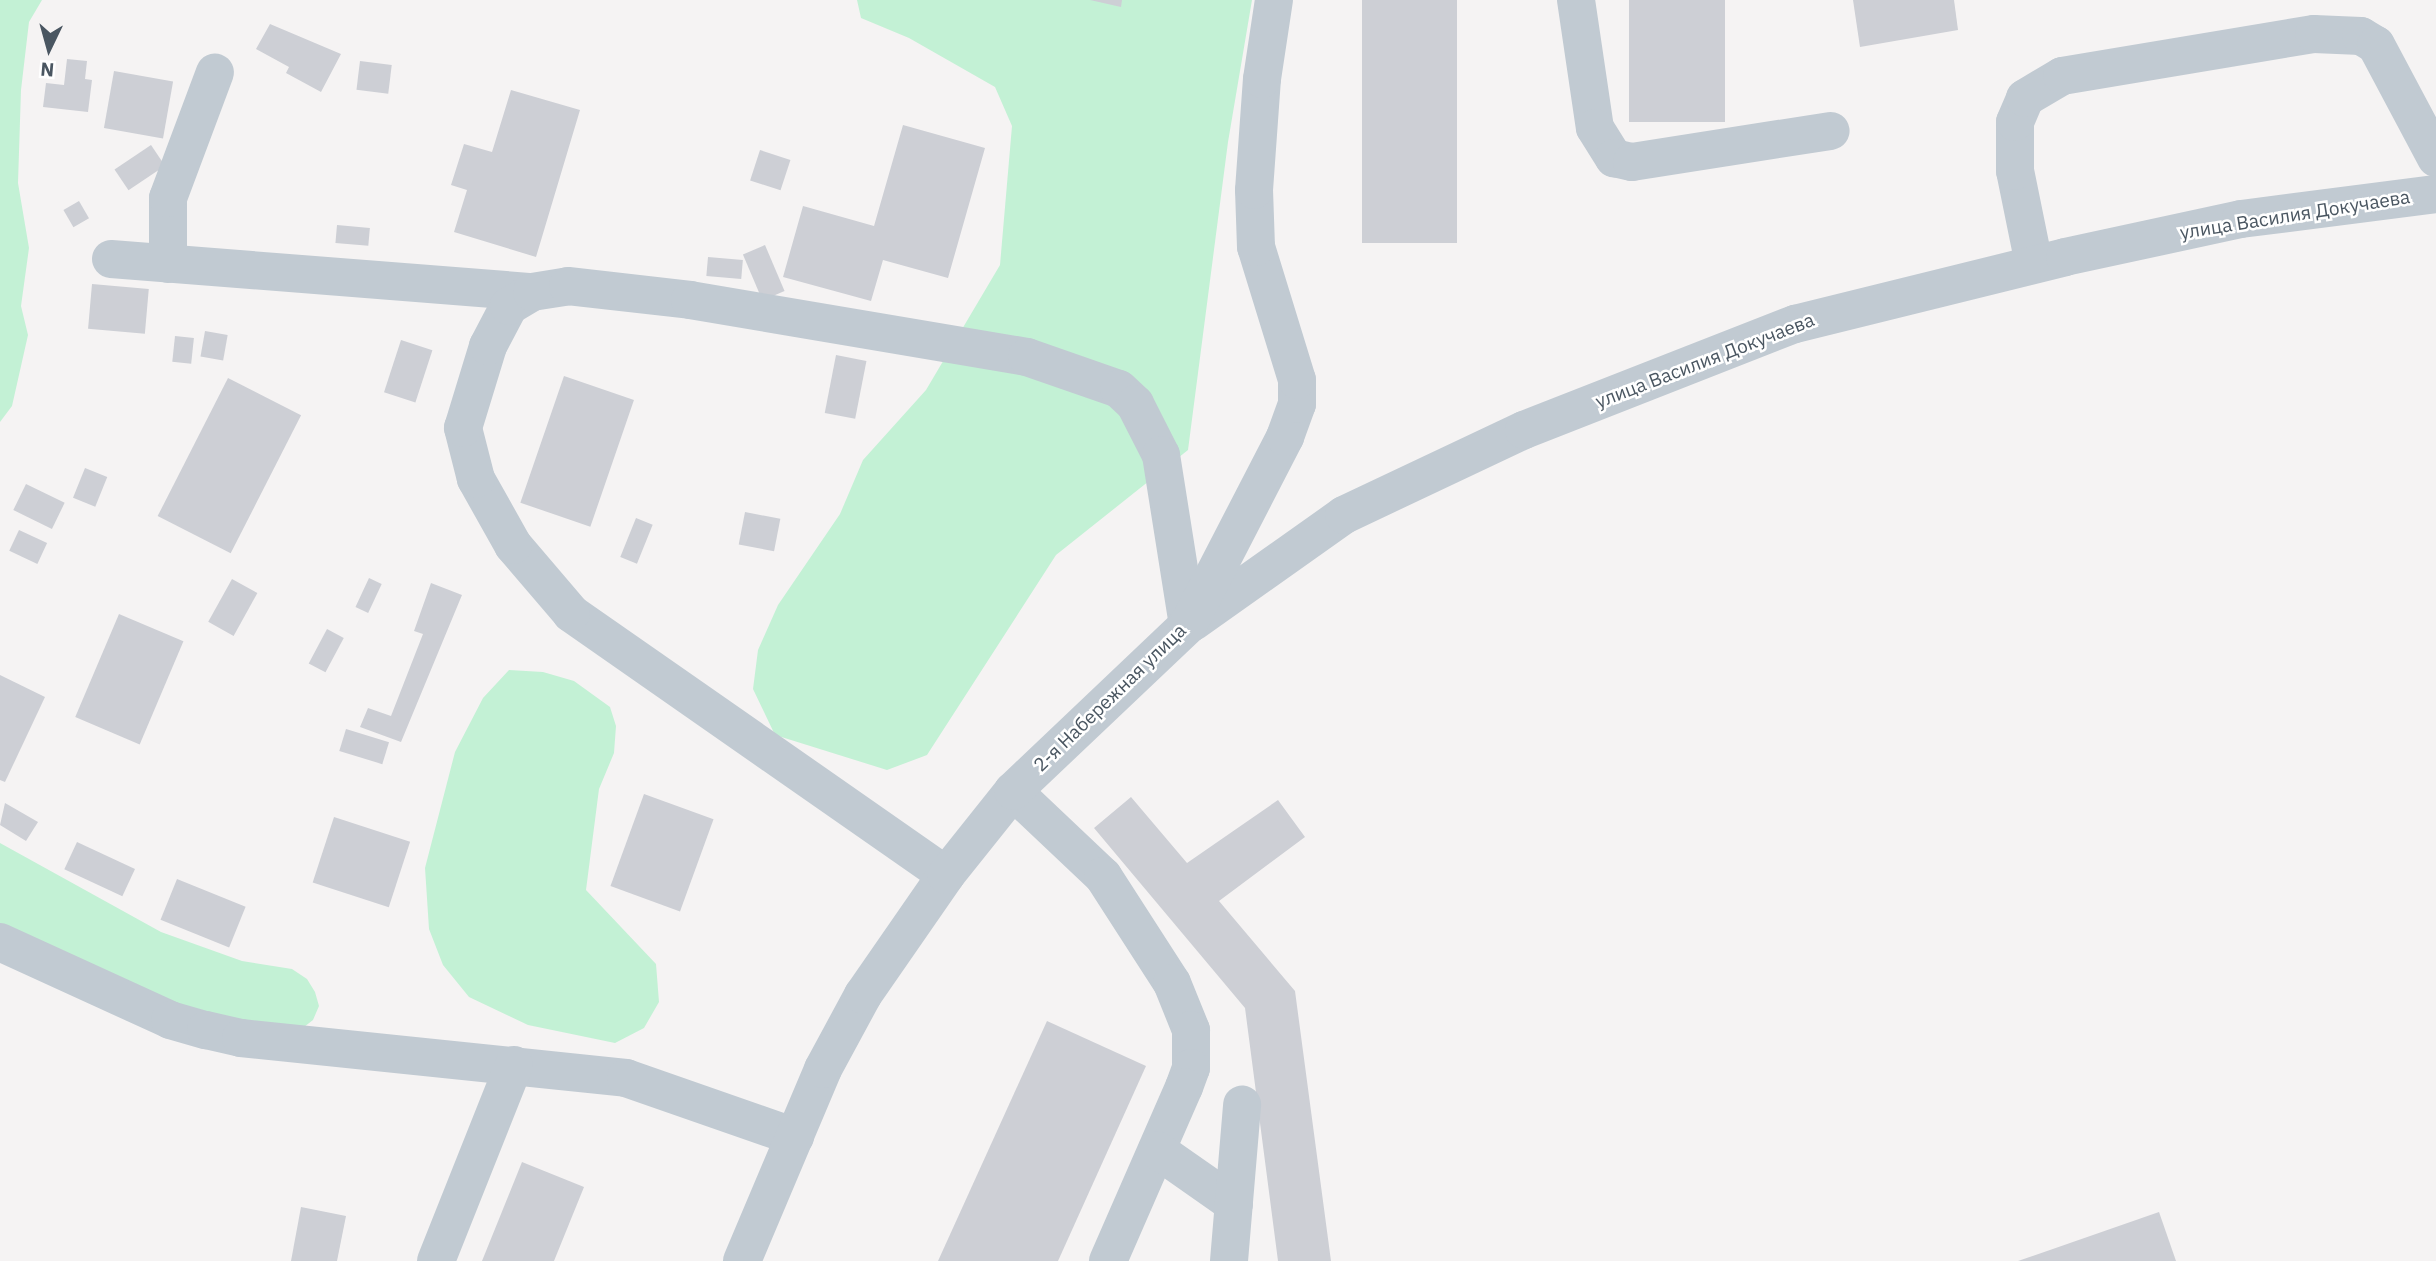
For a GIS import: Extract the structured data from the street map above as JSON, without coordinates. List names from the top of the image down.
{
  "streets": {
    "street": ["улица Василия Докучаева", "2-я Набережная улица"]
  },
  "crossings": [
    ["улица Василия Докучаева", "2-я Набережная улица"]
  ],
  "north": "bottom"
}
